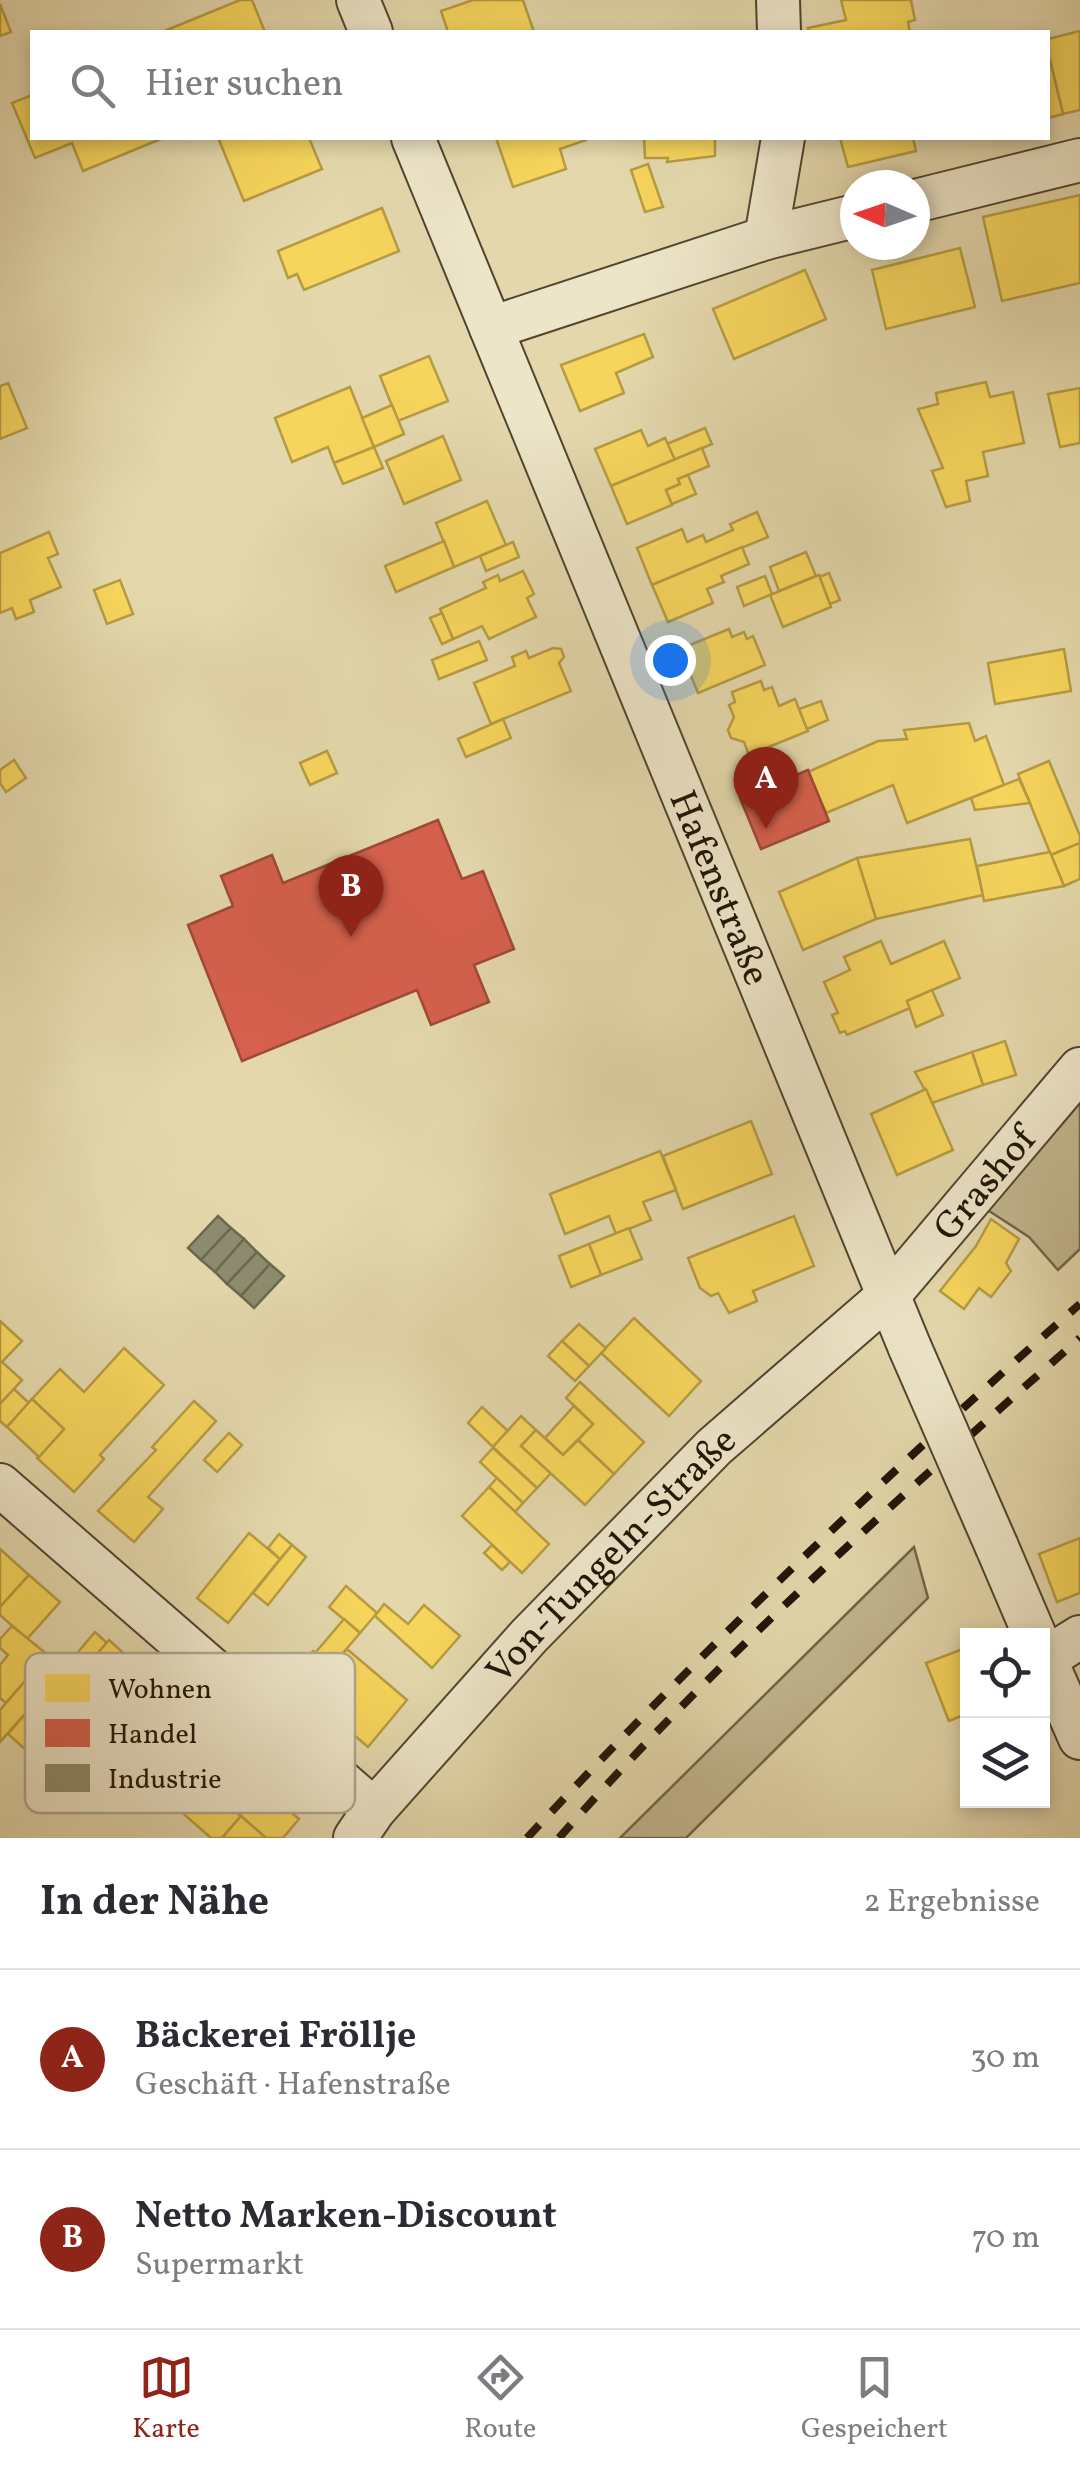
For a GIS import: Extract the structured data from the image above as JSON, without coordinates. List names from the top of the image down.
{
  "streets": {
    "street": ["Hafenstraße", "Grashof", "Von-Tungeln-Straße"]
  },
  "crossings": [
    ["Hafenstraße", "Grashof"],
    ["Hafenstraße", "Von-Tungeln-Straße"],
    ["Grashof", "Von-Tungeln-Straße"]
  ],
  "legend": ["Wohnen", "Handel", "Industrie"],
  "north": "left",
  "page": {
    "search": "Hier suchen",
    "pins": ["A", "B"],
    "heading": ["In der Nähe", "2 Ergebnisse"],
    "list": [
      {
        "mark": "A",
        "name": "Bäckerei Fröllje",
        "note": "Geschäft · Hafenstraße",
        "value": "30 m"
      },
      {
        "mark": "B",
        "name": "Netto Marken-Discount",
        "note": "Supermarkt",
        "value": "70 m"
      }
    ],
    "nav": ["Karte", "Route", "Gespeichert"]
  }
}
